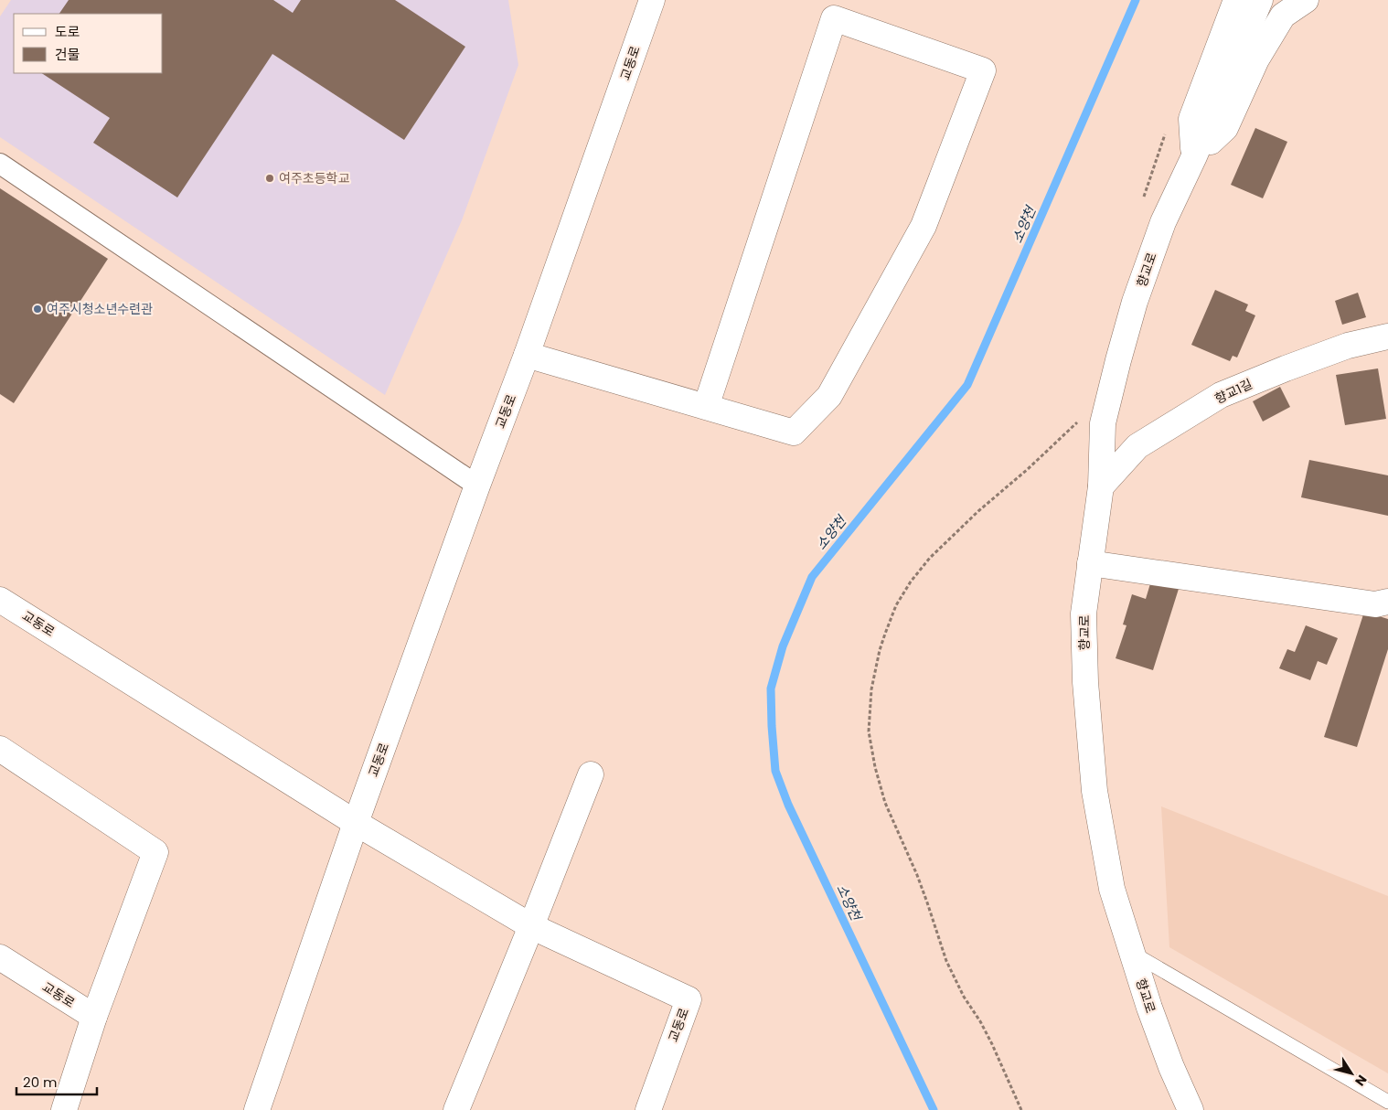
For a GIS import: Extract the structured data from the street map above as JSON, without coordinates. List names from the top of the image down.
{
  "streets": {
    "street": ["교동로", "향교로", "향교1길"]
  },
  "crossings": [
    ["향교로", "향교1길"]
  ],
  "water": ["소양천"],
  "places": ["여주초등학교", "여주시청소년수련관"],
  "legend": ["도로", "건물"],
  "scale_bar": "20 m",
  "north": "bottom right"
}
